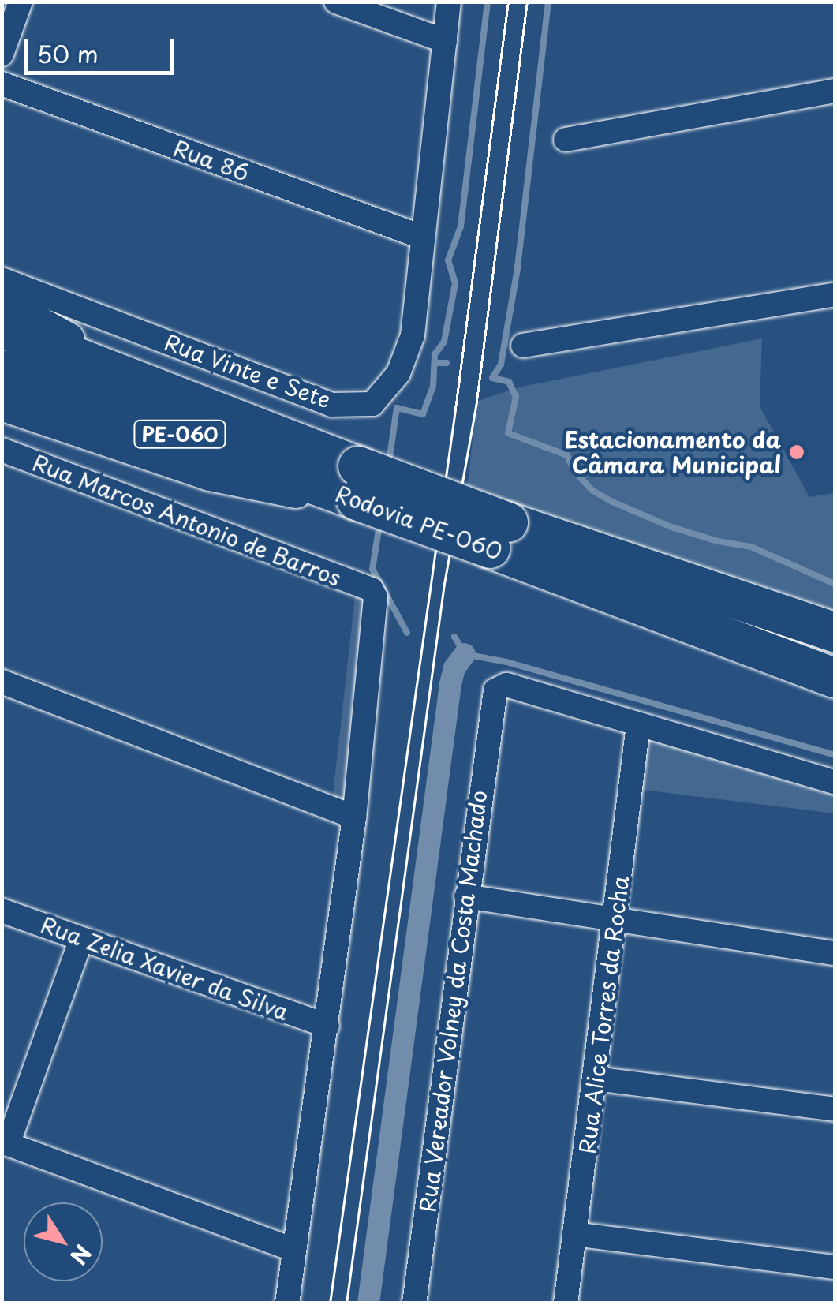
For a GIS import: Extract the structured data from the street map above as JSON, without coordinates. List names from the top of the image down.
{
  "streets": {
    "highway": ["PE-060", "Rodovia PE-060"],
    "street": [
      "Rua 86",
      "Rua Vinte e Sete",
      "Rua Marcos Antonio de Barros",
      "Rua Zelia Xavier da Silva",
      "Rua Vereador Volney da Costa Machado",
      "Rua Alice Torres da Rocha"
    ]
  },
  "crossings": [
    ["Rua 86", "Rua Vinte e Sete"],
    ["PE-060", "Rodovia PE-060"],
    ["Rua Vereador Volney da Costa Machado", "Rua Alice Torres da Rocha"]
  ],
  "places": ["Estacionamento da Câmara Municipal"],
  "scale_bar": "50 m",
  "north": "bottom right"
}
